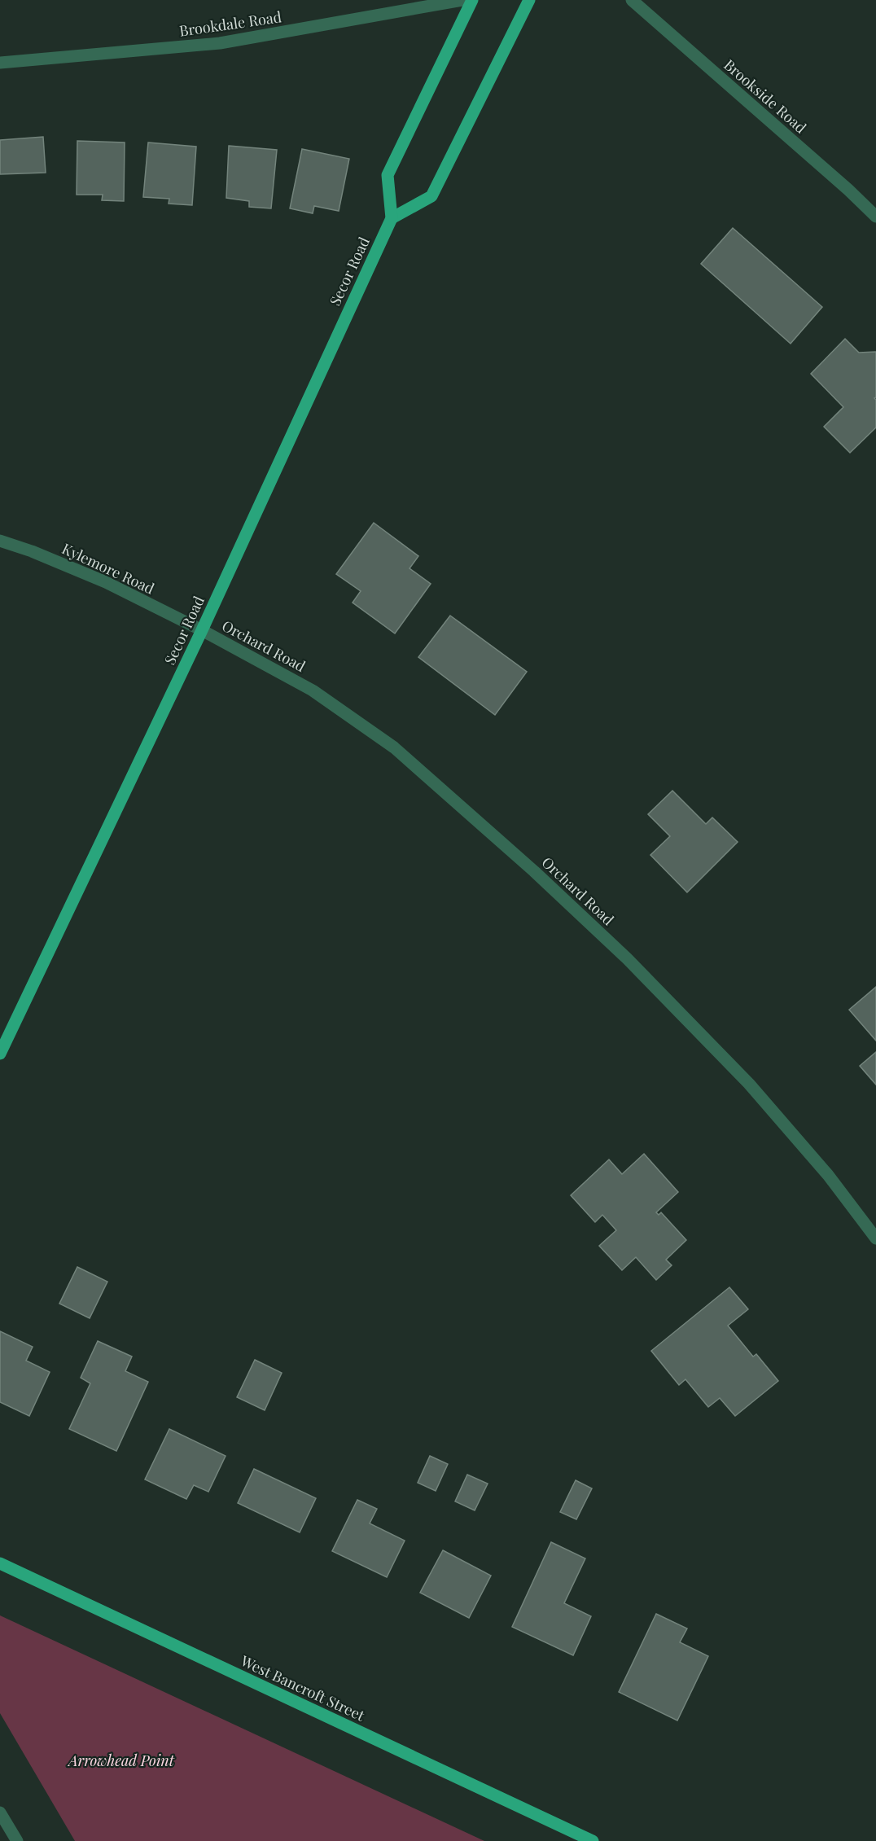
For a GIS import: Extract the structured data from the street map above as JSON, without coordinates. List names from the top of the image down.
{
  "streets": {
    "main road": ["Secor Road", "West Bancroft Street"],
    "street": [
      "Brookdale Road",
      "Brookside Road",
      "Kylemore Road",
      "Orchard Road"
    ]
  },
  "crossings": [
    ["Secor Road", "Kylemore Road"],
    ["Secor Road", "Orchard Road"],
    ["Kylemore Road", "Orchard Road"]
  ],
  "parks": ["Arrowhead Point"]
}
